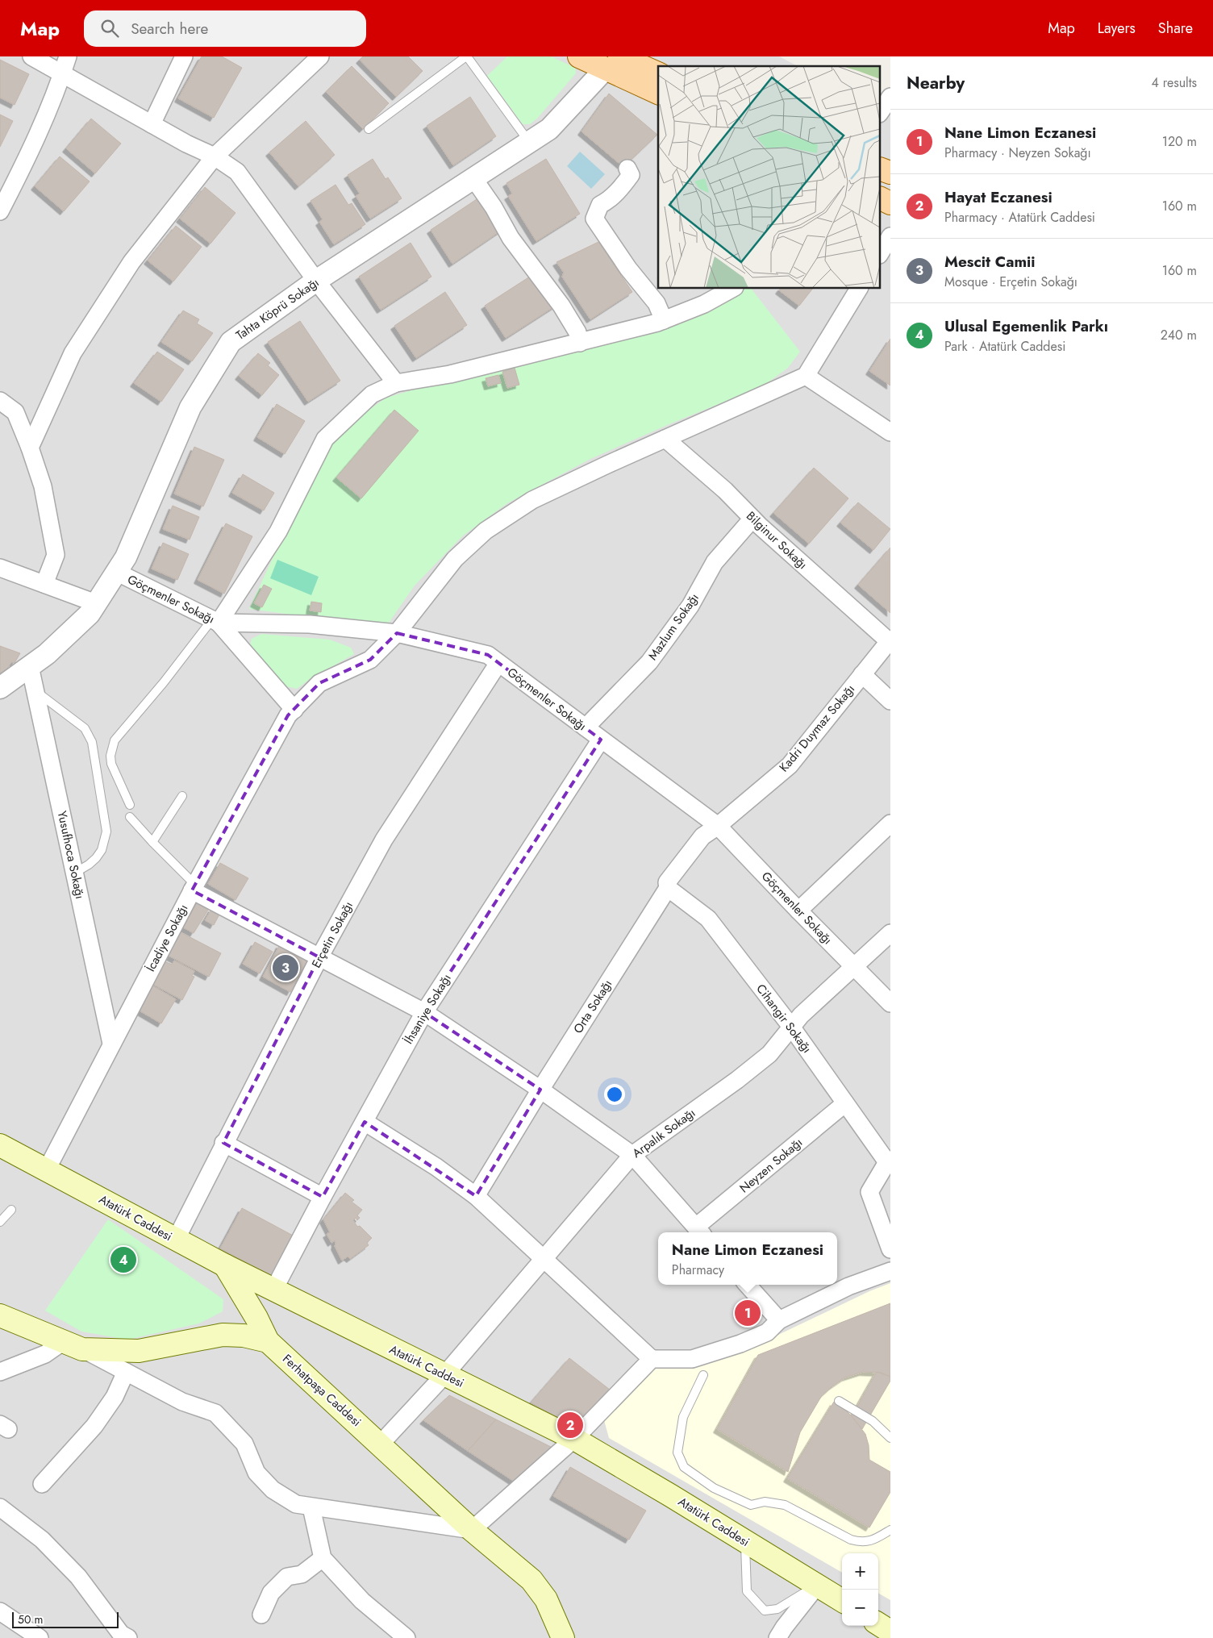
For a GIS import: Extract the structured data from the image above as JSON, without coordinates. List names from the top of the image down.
{
  "streets": {
    "main road": ["Atatürk Caddesi", "Ferhatpaşa Caddesi"],
    "street": [
      "Tahta Köprü Sokağı",
      "Bilginur Sokağı",
      "Göçmenler Sokağı",
      "Mazlum Sokağı",
      "Kadri Duymaz Sokağı",
      "Yusufhoca Sokağı",
      "Erçetin Sokağı",
      "İcadiye Sokağı",
      "Orta Sokağı",
      "İhsaniye Sokağı",
      "Cihangir Sokağı",
      "Arpalık Sokağı",
      "Neyzen Sokağı"
    ]
  },
  "crossings": [
    ["Tahta Köprü Sokağı", "Göçmenler Sokağı"],
    ["Tahta Köprü Sokağı", "Yusufhoca Sokağı"],
    ["Bilginur Sokağı", "Mazlum Sokağı"],
    ["Bilginur Sokağı", "Kadri Duymaz Sokağı"],
    ["Bilginur Sokağı", "İcadiye Sokağı"],
    ["Göçmenler Sokağı", "Mazlum Sokağı"],
    ["Göçmenler Sokağı", "Kadri Duymaz Sokağı"],
    ["Göçmenler Sokağı", "Erçetin Sokağı"],
    ["Göçmenler Sokağı", "İcadiye Sokağı"],
    ["Göçmenler Sokağı", "Orta Sokağı"],
    ["Göçmenler Sokağı", "İhsaniye Sokağı"],
    ["Göçmenler Sokağı", "Arpalık Sokağı"],
    ["Kadri Duymaz Sokağı", "Orta Sokağı"],
    ["Yusufhoca Sokağı", "İcadiye Sokağı"],
    ["Erçetin Sokağı", "Atatürk Caddesi"],
    ["İcadiye Sokağı", "Atatürk Caddesi"],
    ["Orta Sokağı", "Cihangir Sokağı"],
    ["İhsaniye Sokağı", "Atatürk Caddesi"],
    ["Cihangir Sokağı", "Arpalık Sokağı"],
    ["Cihangir Sokağı", "Neyzen Sokağı"],
    ["Arpalık Sokağı", "Atatürk Caddesi"],
    ["Arpalık Sokağı", "Ferhatpaşa Caddesi"]
  ],
  "scale_bar": "50 m",
  "page": {
    "header": "Map",
    "search": "Search here",
    "nav": ["Map", "Layers", "Share"],
    "heading": ["Nearby", "4 results"],
    "list": [
      {
        "mark": "1",
        "name": "Nane Limon Eczanesi",
        "note": "Pharmacy · Neyzen Sokağı",
        "value": "120 m"
      },
      {
        "mark": "2",
        "name": "Hayat Eczanesi",
        "note": "Pharmacy · Atatürk Caddesi",
        "value": "160 m"
      },
      {
        "mark": "3",
        "name": "Mescit Camii",
        "note": "Mosque · Erçetin Sokağı",
        "value": "160 m"
      },
      {
        "mark": "4",
        "name": "Ulusal Egemenlik Parkı",
        "note": "Park · Atatürk Caddesi",
        "value": "240 m"
      }
    ],
    "pins": [
      "3",
      "4",
      "1",
      "2"
    ],
    "popup": ["Nane Limon Eczanesi", "Pharmacy"],
    "map_buttons": ["+", "−"],
    "scale": "50 m"
  }
}
